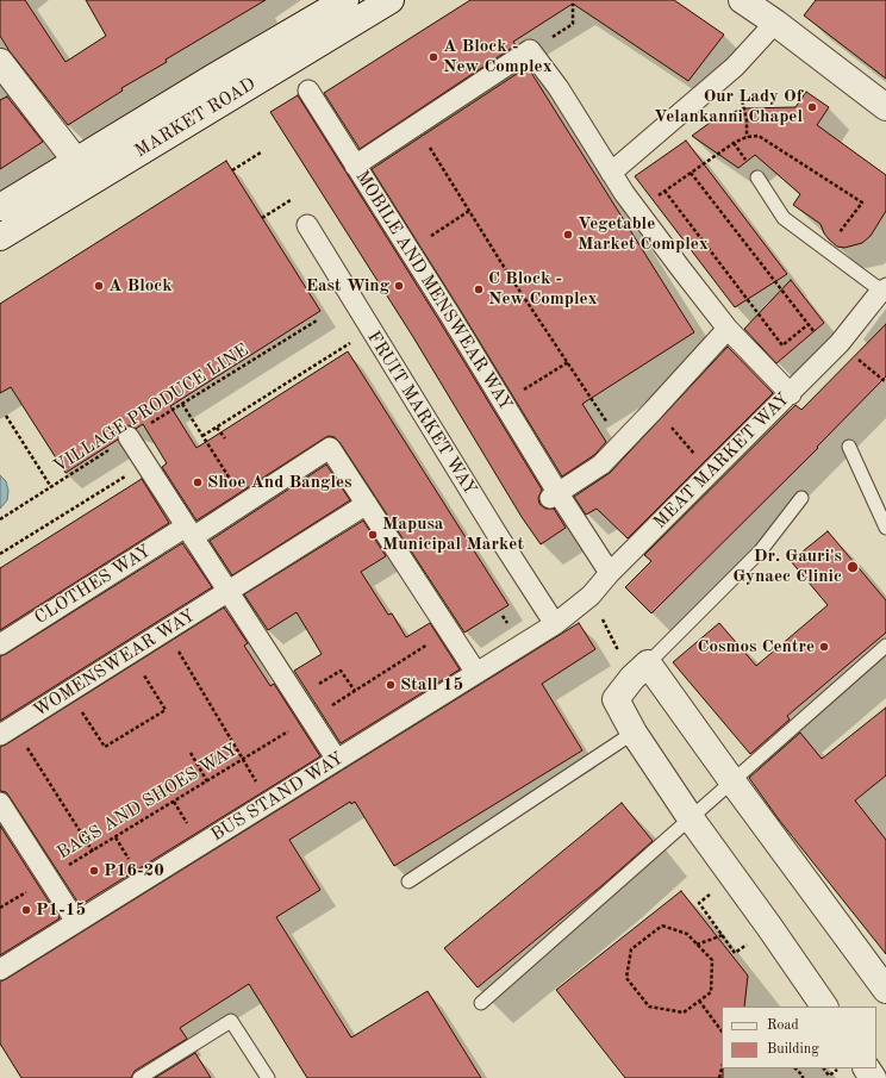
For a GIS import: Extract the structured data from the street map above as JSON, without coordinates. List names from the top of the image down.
{
  "streets": {
    "street": [
      "MARKET ROAD",
      "MOBILE AND MENSWEAR WAY",
      "FRUIT MARKET WAY",
      "MEAT MARKET WAY",
      "CLOTHES WAY",
      "WOMENSWEAR WAY",
      "BUS STAND WAY"
    ],
    "path": ["VILLAGE PRODUCE LINE", "BAGS AND SHOES WAY"]
  },
  "crossings": [
    ["MOBILE AND MENSWEAR WAY", "MEAT MARKET WAY"],
    ["FRUIT MARKET WAY", "MEAT MARKET WAY"],
    ["FRUIT MARKET WAY", "BUS STAND WAY"],
    ["MEAT MARKET WAY", "BUS STAND WAY"],
    ["CLOTHES WAY", "WOMENSWEAR WAY"]
  ],
  "places": [
    "A Block - New Complex",
    "Our Lady Of Velankanni Chapel",
    "Vegetable Market Complex",
    "A Block",
    "East Wing",
    "C Block - New Complex",
    "Shoe And Bangles",
    "Mapusa Municipal Market",
    "Dr. Gauri's Gynaec Clinic",
    "Cosmos Centre",
    "Stall 15",
    "P16-20",
    "P1-15"
  ],
  "legend": ["Road", "Building"]
}
